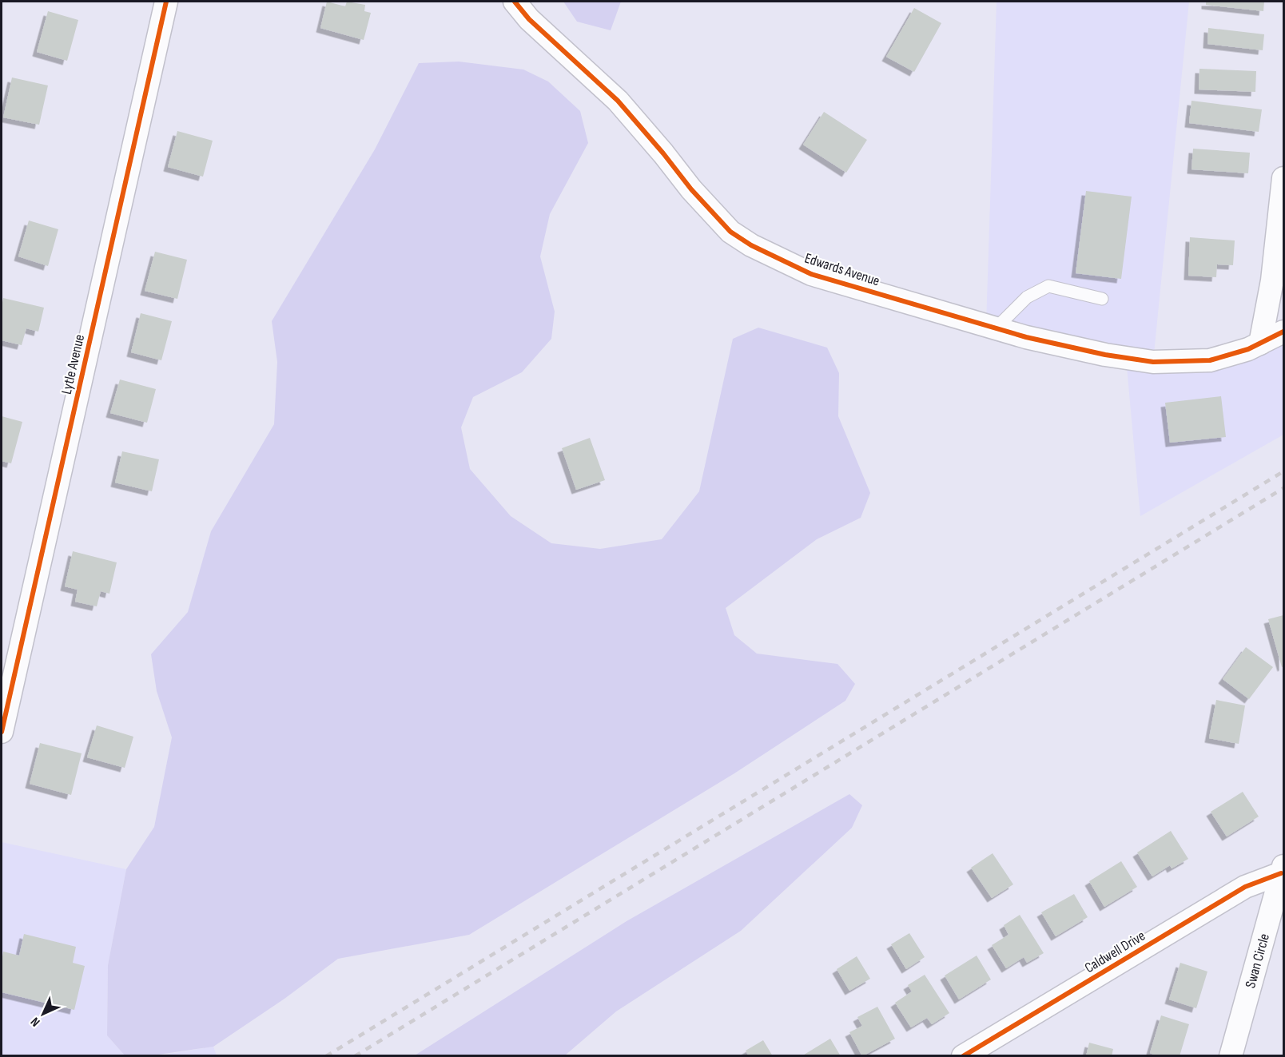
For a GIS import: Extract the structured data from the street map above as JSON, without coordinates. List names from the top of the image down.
{
  "streets": {
    "street": [
      "Edwards Avenue",
      "Lytle Avenue",
      "Caldwell Drive",
      "Swan Circle"
    ]
  },
  "crossings": [
    ["Caldwell Drive", "Swan Circle"]
  ],
  "north": "bottom left"
}
